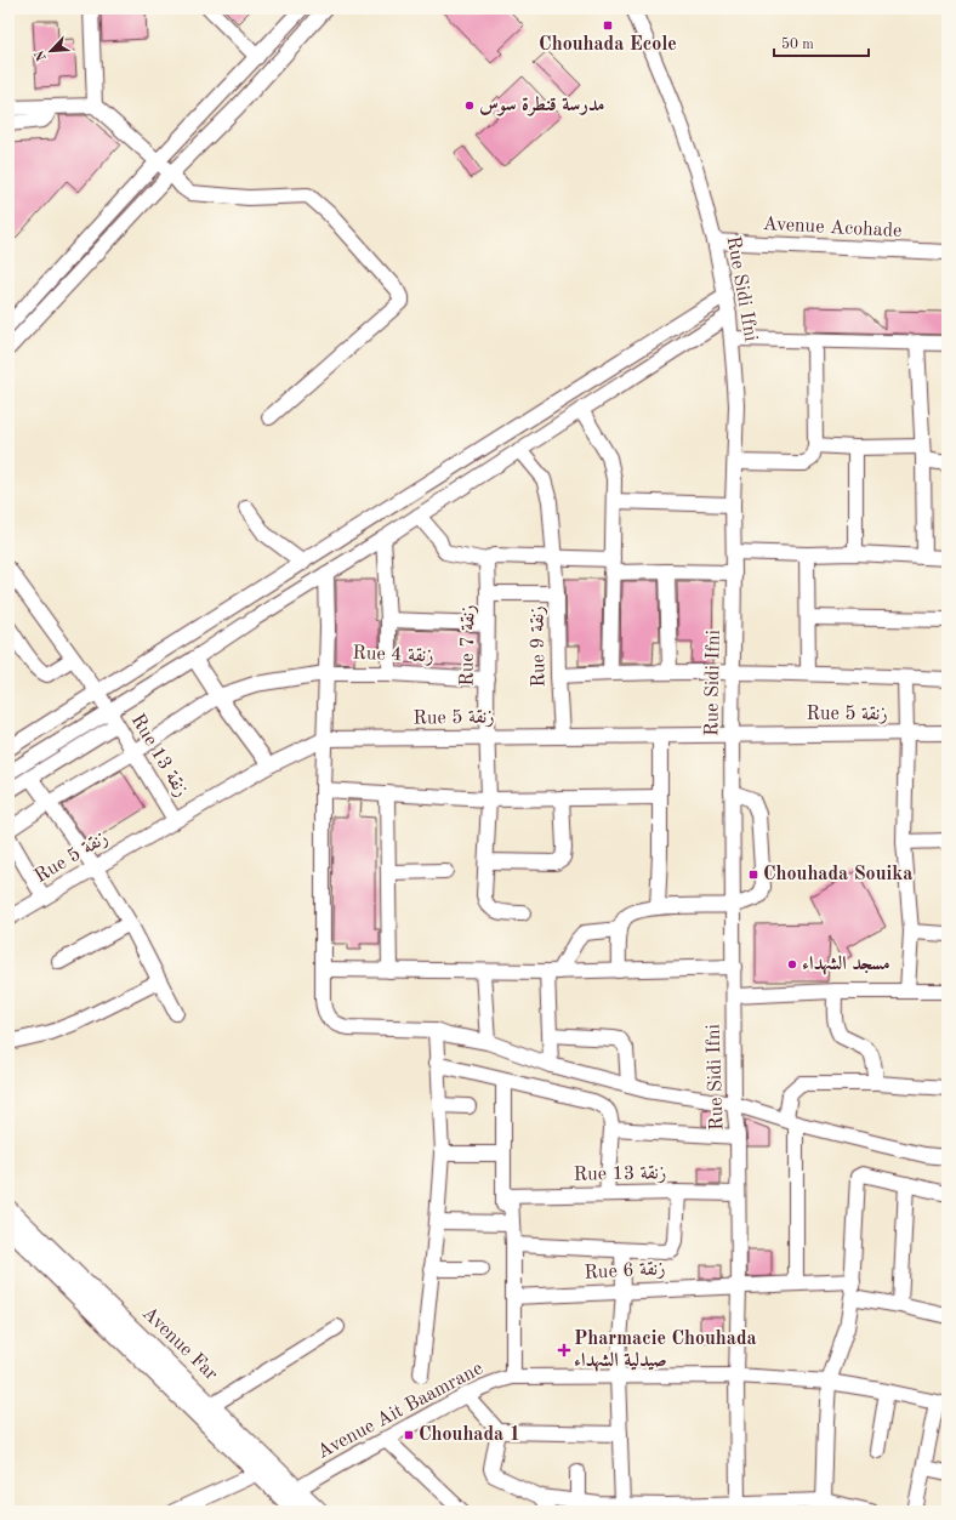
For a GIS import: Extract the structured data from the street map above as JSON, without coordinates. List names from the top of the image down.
{
  "streets": {
    "main road": ["Avenue Far"],
    "street": [
      "Avenue Acohade",
      "Rue Sidi Ifni",
      "Rue 7 زنقة",
      "Rue 9 زنقة",
      "Rue 4 زنقة",
      "Rue 5 زنقة",
      "Rue 13 زنقة",
      "Rue 6 زنقة",
      "Avenue Ait Baamrane"
    ]
  },
  "crossings": [
    ["Avenue Acohade", "Rue Sidi Ifni"],
    ["Rue Sidi Ifni", "Rue 5 زنقة"],
    ["Rue Sidi Ifni", "Rue 13 زنقة"],
    ["Rue Sidi Ifni", "Rue 6 زنقة"],
    ["Rue Sidi Ifni", "Avenue Ait Baamrane"],
    ["Rue 7 زنقة", "Rue 4 زنقة"],
    ["Rue 7 زنقة", "Rue 5 زنقة"],
    ["Rue 9 زنقة", "Rue 5 زنقة"],
    ["Rue 4 زنقة", "Rue 13 زنقة"],
    ["Rue 5 زنقة", "Rue 13 زنقة"],
    ["Avenue Far", "Avenue Ait Baamrane"]
  ],
  "places": {
    "transit": ["Chouhada Ecole", "Chouhada Souika", "Chouhada 1"],
    "other": ["مدرسة قنطرة سوس", "مسجد الشهداء"],
    "health": ["Pharmacie Chouhada صيدلية الشهداء"]
  },
  "scale_bar": "50 m",
  "north": "bottom left"
}
